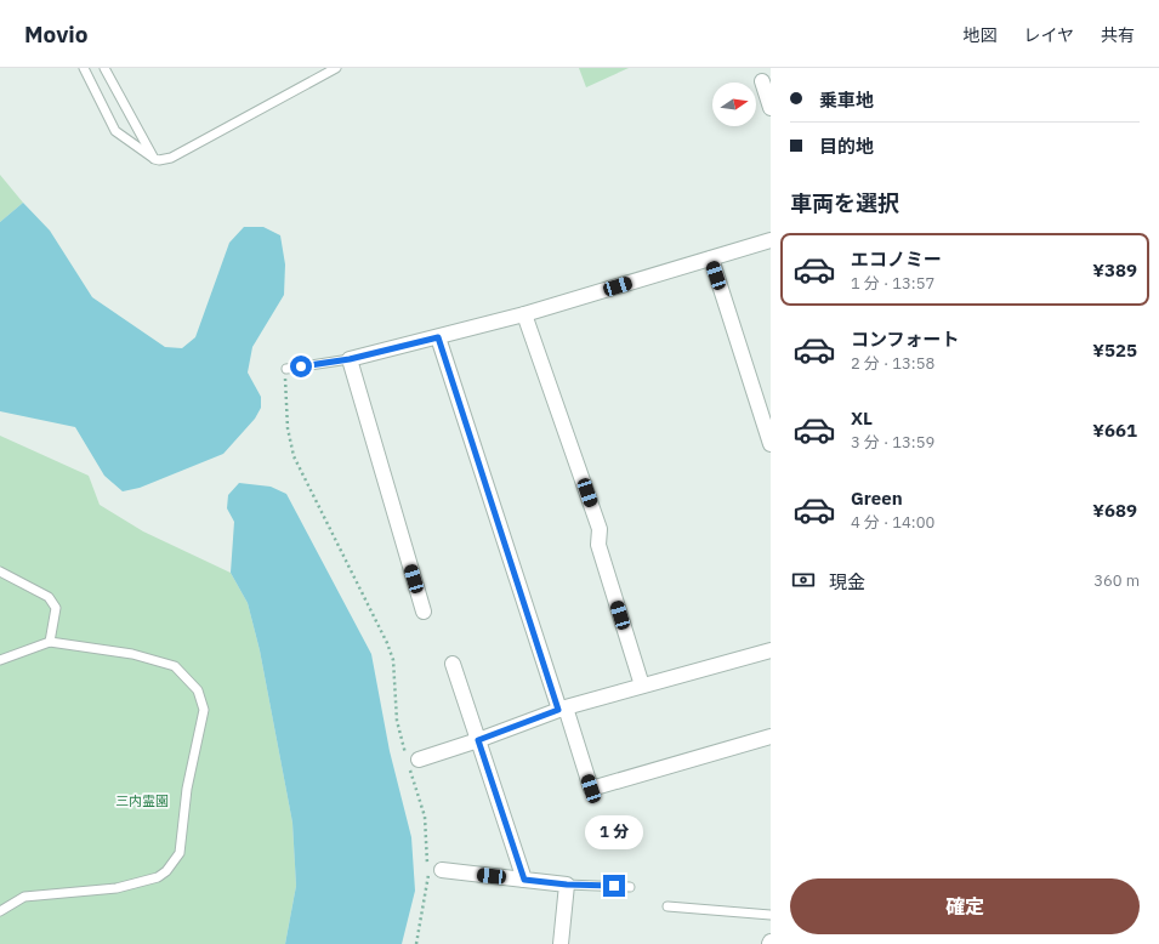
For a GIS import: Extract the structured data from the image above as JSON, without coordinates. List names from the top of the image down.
{
  "parks": ["三内霊園"],
  "north": "right",
  "page": {
    "header": "Movio",
    "nav": ["地図", "レイヤ", "共有"],
    "banner": ["乗車地", "目的地"],
    "heading": "車両を選択",
    "list": [
      {
        "name": "エコノミー",
        "note": "1 分 · 13:57",
        "value": "¥389"
      },
      {
        "name": "コンフォート",
        "note": "2 分 · 13:58",
        "value": "¥525"
      },
      {
        "name": "XL",
        "note": "3 分 · 13:59",
        "value": "¥661"
      },
      {
        "name": "Green",
        "note": "4 分 · 14:00",
        "value": "¥689"
      }
    ],
    "pay": ["現金", "360 m"],
    "bubble": "1 分",
    "buttons": "確定"
  }
}
